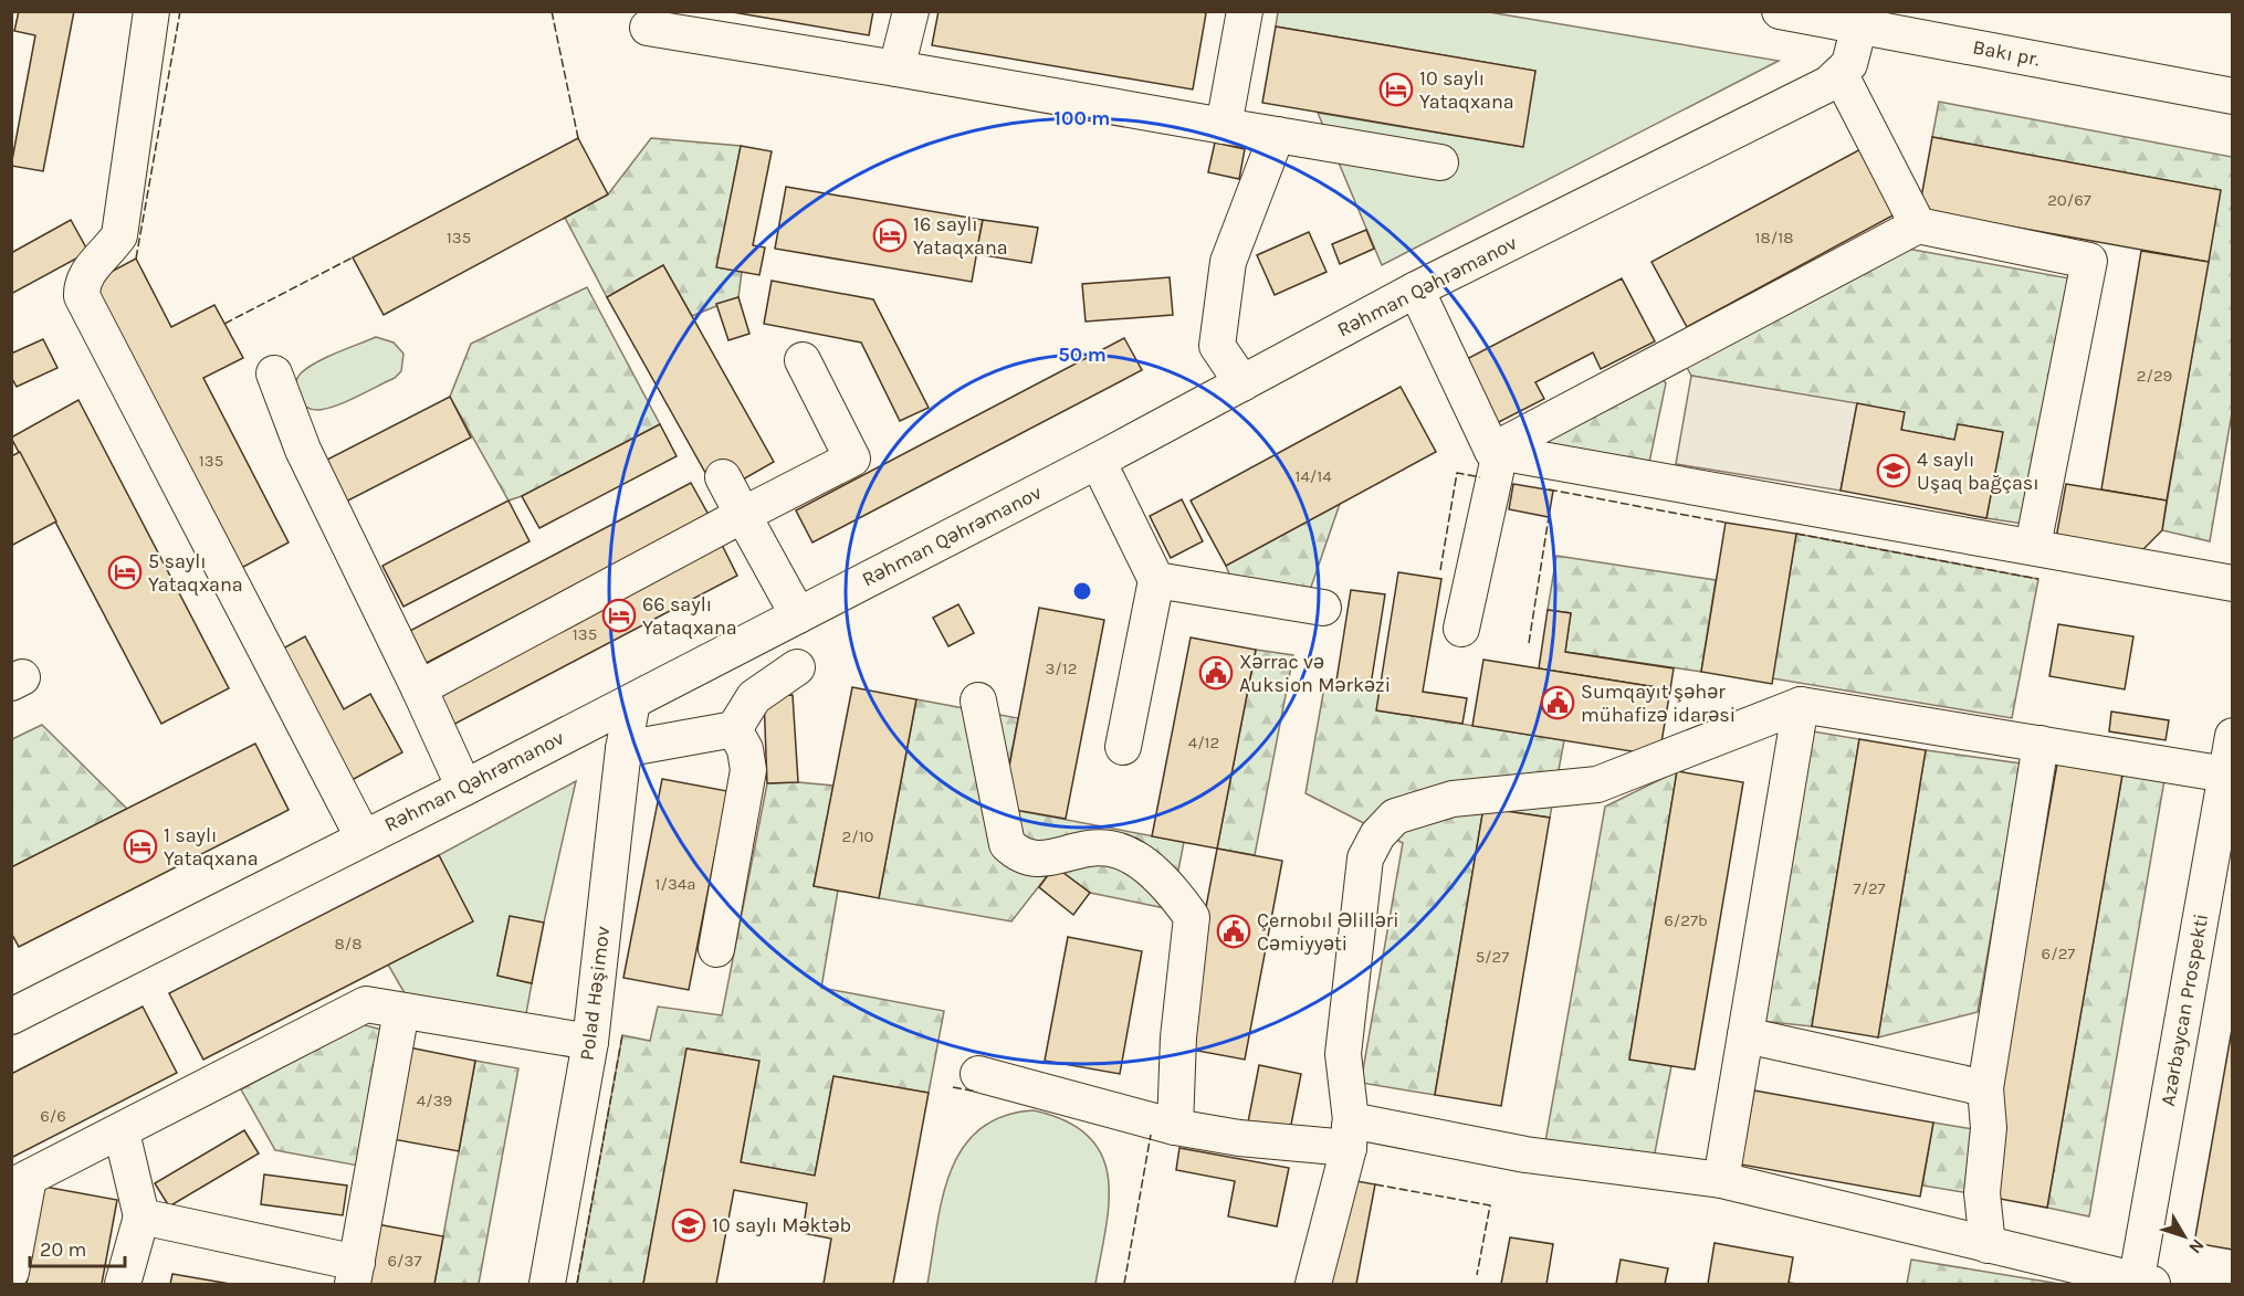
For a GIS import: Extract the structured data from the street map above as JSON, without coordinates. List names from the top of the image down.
{
  "streets": {
    "street": [
      "Bakı pr.",
      "Rəhman Qəhrəmanov",
      "Polad Həşimov",
      "Azərbaycan Prospekti"
    ]
  },
  "crossings": [
    ["Rəhman Qəhrəmanov", "Polad Həşimov"]
  ],
  "places": {
    "hotel": [
      "10 saylı Yataqxana",
      "16 saylı Yataqxana",
      "5 saylı Yataqxana",
      "66 saylı Yataqxana",
      "1 saylı Yataqxana"
    ],
    "school or university": ["4 saylı Uşaq bağçası", "10 saylı Məktəb"],
    "public building": ["Xərrac və Auksion Mərkəzi", "Sumqayıt şəhər mühafizə idarəsi", "Çernobıl Əlilləri Cəmiyyəti"]
  },
  "house_numbers": [
    "20/67",
    "135",
    "18/18",
    "2/29",
    "135",
    "14/14",
    "135",
    "3/12",
    "4/12",
    "2/10",
    "1/34a",
    "7/27",
    "6/27b",
    "8/8",
    "6/27",
    "5/27",
    "4/39",
    "6/6",
    "6/37"
  ],
  "scale_bar": "20 m",
  "north": "bottom right",
  "rings": ["100 m", "50 m"]
}
